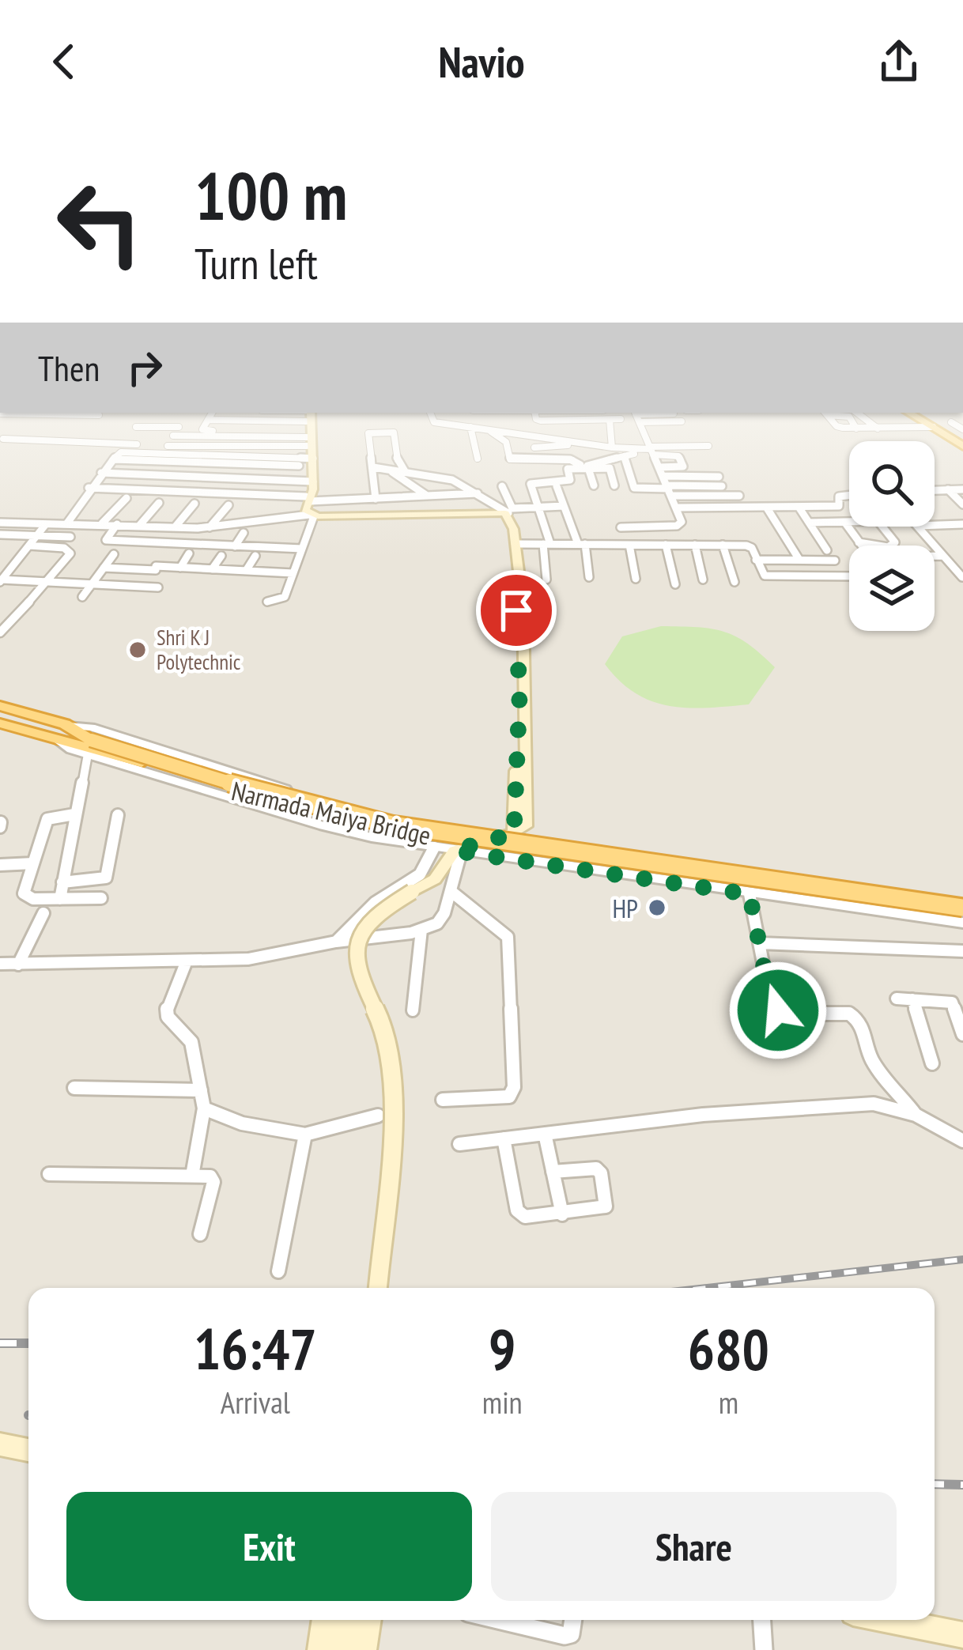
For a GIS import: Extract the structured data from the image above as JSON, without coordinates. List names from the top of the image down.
{
  "streets": {
    "highway": ["Narmada Maiya Bridge"]
  },
  "places": ["Shri K J Polytechnic", "HP"],
  "page": {
    "header": "Navio",
    "turn": ["100 m", "Turn left"],
    "then": "Then",
    "eta": [
      "16:47",
      "Arrival",
      "9",
      "min",
      "680",
      "m"
    ],
    "buttons": ["Exit", "Share"]
  }
}
